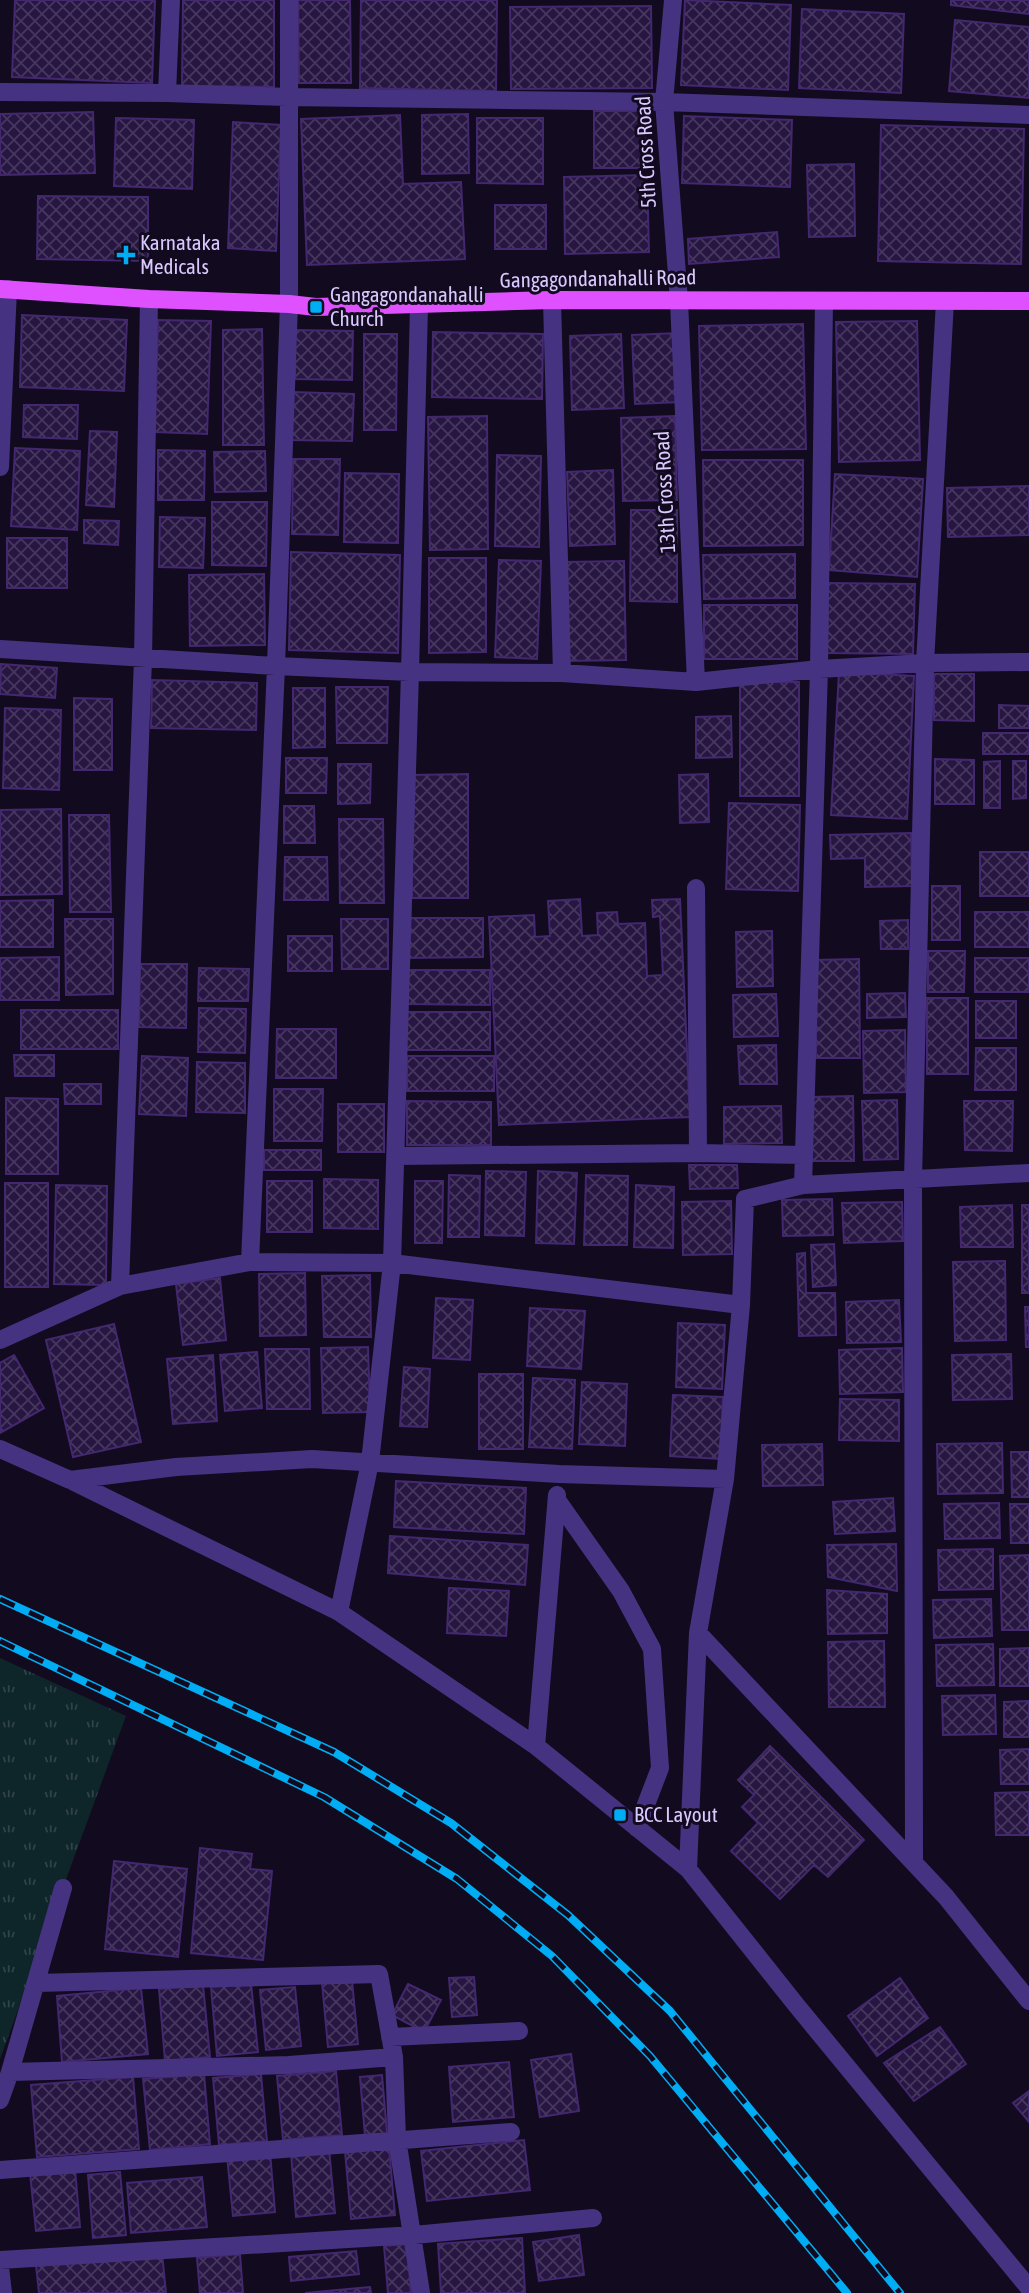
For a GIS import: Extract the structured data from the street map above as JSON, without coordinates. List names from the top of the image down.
{
  "streets": {
    "main road": ["Gangagondanahalli Road"],
    "street": ["5th Cross Road", "13th Cross Road"]
  },
  "crossings": [
    ["5th Cross Road", "Gangagondanahalli Road"],
    ["5th Cross Road", "13th Cross Road"],
    ["Gangagondanahalli Road", "13th Cross Road"]
  ],
  "places": {
    "health": ["Karnataka Medicals"],
    "transit": ["Gangagondanahalli Church", "BCC Layout"]
  }
}
